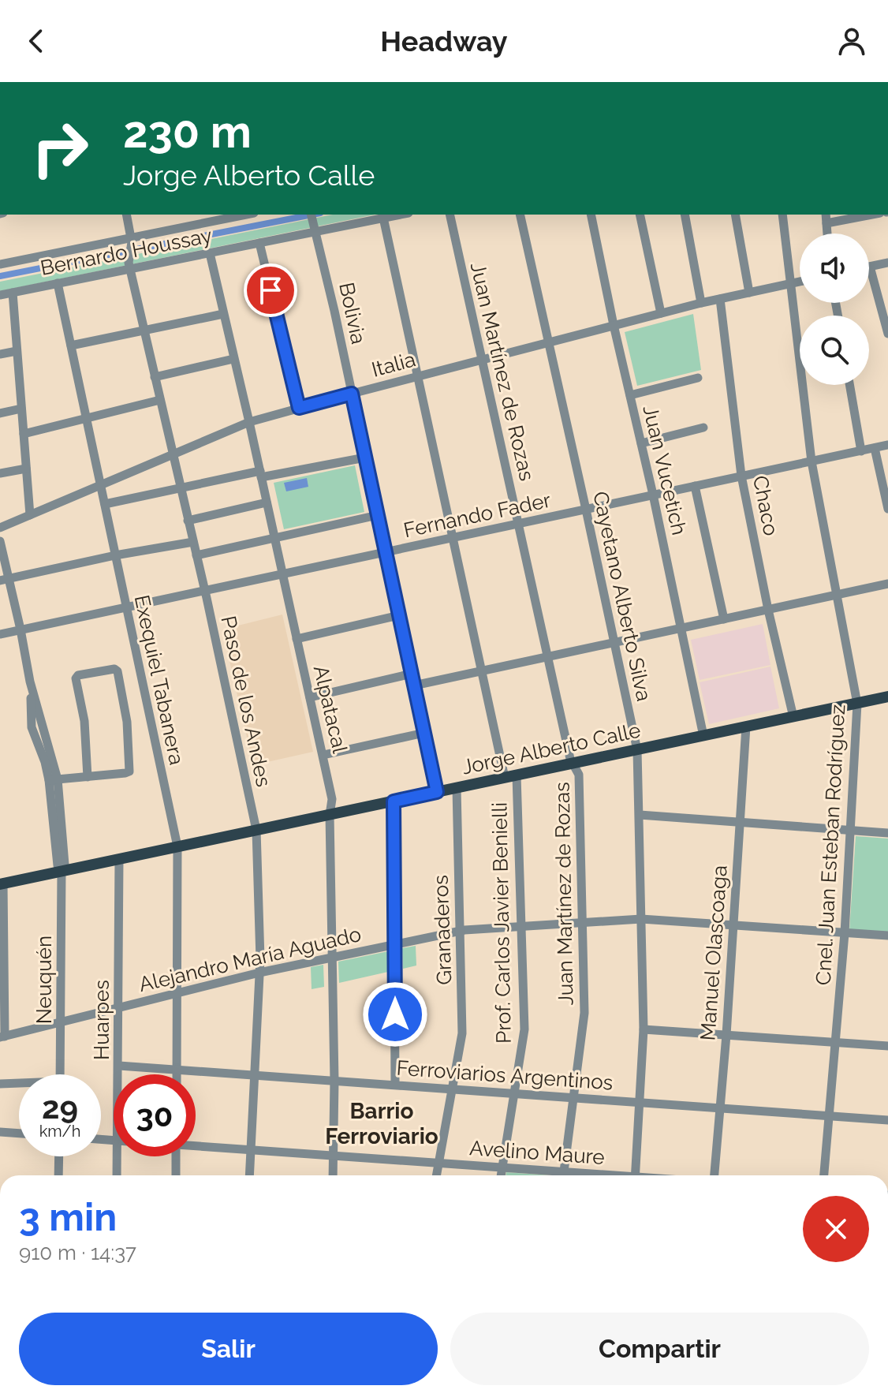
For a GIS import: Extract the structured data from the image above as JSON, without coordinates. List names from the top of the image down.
{
  "streets": {
    "main road": ["Jorge Alberto Calle"],
    "street": [
      "Bernardo Houssay",
      "Bolivia",
      "Italia",
      "Juan Martínez de Rozas",
      "Juan Vucetich",
      "Chaco",
      "Fernando Fader",
      "Cayetano Alberto Silva",
      "Exequiel Tabanera",
      "Paso de los Andes",
      "Alpatacal",
      "Cnel. Juan Esteban Rodríguez",
      "Prof. Carlos Javier Benielli",
      "Granaderos",
      "Manuel Olascoaga",
      "Alejandro María Aguado",
      "Neuquén",
      "Huarpes",
      "Ferroviarios Argentinos",
      "Avelino Maure"
    ]
  },
  "crossings": [
    ["Bernardo Houssay", "Bolivia"],
    ["Bernardo Houssay", "Exequiel Tabanera"],
    ["Bernardo Houssay", "Paso de los Andes"],
    ["Bernardo Houssay", "Alpatacal"],
    ["Bernardo Houssay", "Prof. Carlos Javier Benielli"],
    ["Bolivia", "Italia"],
    ["Bolivia", "Fernando Fader"],
    ["Bolivia", "Jorge Alberto Calle"],
    ["Italia", "Juan Martínez de Rozas"],
    ["Italia", "Juan Vucetich"],
    ["Italia", "Chaco"],
    ["Italia", "Cayetano Alberto Silva"],
    ["Italia", "Exequiel Tabanera"],
    ["Italia", "Paso de los Andes"],
    ["Italia", "Alpatacal"],
    ["Italia", "Cnel. Juan Esteban Rodríguez"],
    ["Italia", "Prof. Carlos Javier Benielli"],
    ["Juan Martínez de Rozas", "Fernando Fader"],
    ["Juan Martínez de Rozas", "Jorge Alberto Calle"],
    ["Juan Martínez de Rozas", "Alejandro María Aguado"],
    ["Juan Martínez de Rozas", "Ferroviarios Argentinos"],
    ["Juan Martínez de Rozas", "Avelino Maure"],
    ["Juan Vucetich", "Fernando Fader"],
    ["Juan Vucetich", "Jorge Alberto Calle"],
    ["Chaco", "Fernando Fader"],
    ["Chaco", "Jorge Alberto Calle"],
    ["Fernando Fader", "Cayetano Alberto Silva"],
    ["Fernando Fader", "Exequiel Tabanera"],
    ["Fernando Fader", "Paso de los Andes"],
    ["Fernando Fader", "Alpatacal"],
    ["Fernando Fader", "Cnel. Juan Esteban Rodríguez"],
    ["Fernando Fader", "Prof. Carlos Javier Benielli"],
    ["Fernando Fader", "Neuquén"],
    ["Cayetano Alberto Silva", "Jorge Alberto Calle"],
    ["Cayetano Alberto Silva", "Alejandro María Aguado"],
    ["Cayetano Alberto Silva", "Ferroviarios Argentinos"],
    ["Exequiel Tabanera", "Jorge Alberto Calle"],
    ["Exequiel Tabanera", "Alejandro María Aguado"],
    ["Exequiel Tabanera", "Ferroviarios Argentinos"],
    ["Paso de los Andes", "Jorge Alberto Calle"],
    ["Paso de los Andes", "Alejandro María Aguado"],
    ["Paso de los Andes", "Ferroviarios Argentinos"],
    ["Paso de los Andes", "Avelino Maure"],
    ["Alpatacal", "Jorge Alberto Calle"],
    ["Alpatacal", "Alejandro María Aguado"],
    ["Alpatacal", "Ferroviarios Argentinos"],
    ["Alpatacal", "Avelino Maure"],
    ["Jorge Alberto Calle", "Cnel. Juan Esteban Rodríguez"],
    ["Jorge Alberto Calle", "Prof. Carlos Javier Benielli"],
    ["Jorge Alberto Calle", "Granaderos"],
    ["Jorge Alberto Calle", "Manuel Olascoaga"],
    ["Jorge Alberto Calle", "Neuquén"],
    ["Jorge Alberto Calle", "Huarpes"],
    ["Cnel. Juan Esteban Rodríguez", "Alejandro María Aguado"],
    ["Cnel. Juan Esteban Rodríguez", "Ferroviarios Argentinos"],
    ["Prof. Carlos Javier Benielli", "Alejandro María Aguado"],
    ["Prof. Carlos Javier Benielli", "Ferroviarios Argentinos"],
    ["Prof. Carlos Javier Benielli", "Avelino Maure"],
    ["Granaderos", "Alejandro María Aguado"],
    ["Granaderos", "Ferroviarios Argentinos"],
    ["Granaderos", "Avelino Maure"],
    ["Manuel Olascoaga", "Alejandro María Aguado"],
    ["Manuel Olascoaga", "Ferroviarios Argentinos"],
    ["Alejandro María Aguado", "Neuquén"],
    ["Alejandro María Aguado", "Huarpes"],
    ["Huarpes", "Ferroviarios Argentinos"]
  ],
  "districts": ["Barrio Ferroviario"],
  "page": {
    "header": "Headway",
    "turn": ["230 m", "Jorge Alberto Calle"],
    "speed": "29 km/h",
    "limit": "30",
    "heading": ["3 min", "910 m · 14:37"],
    "buttons": ["Salir", "Compartir"]
  }
}
